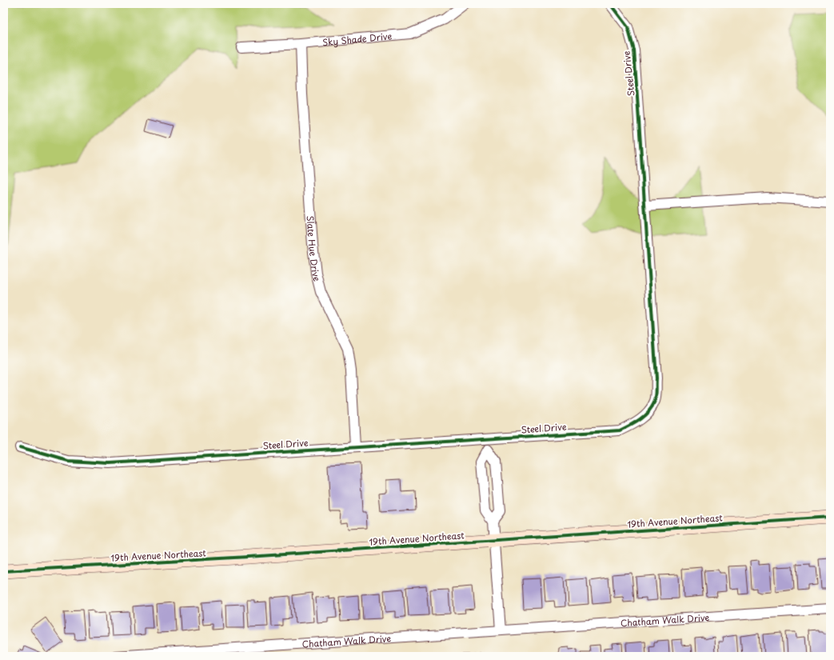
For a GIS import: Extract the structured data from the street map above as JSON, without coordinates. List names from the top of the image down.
{
  "streets": {
    "street": [
      "Sky Shade Drive",
      "Steel Drive",
      "Slate Hue Drive",
      "19th Avenue Northeast",
      "Chatham Walk Drive"
    ]
  },
  "crossings": [
    ["Sky Shade Drive", "Slate Hue Drive"],
    ["Steel Drive", "Slate Hue Drive"]
  ]
}
